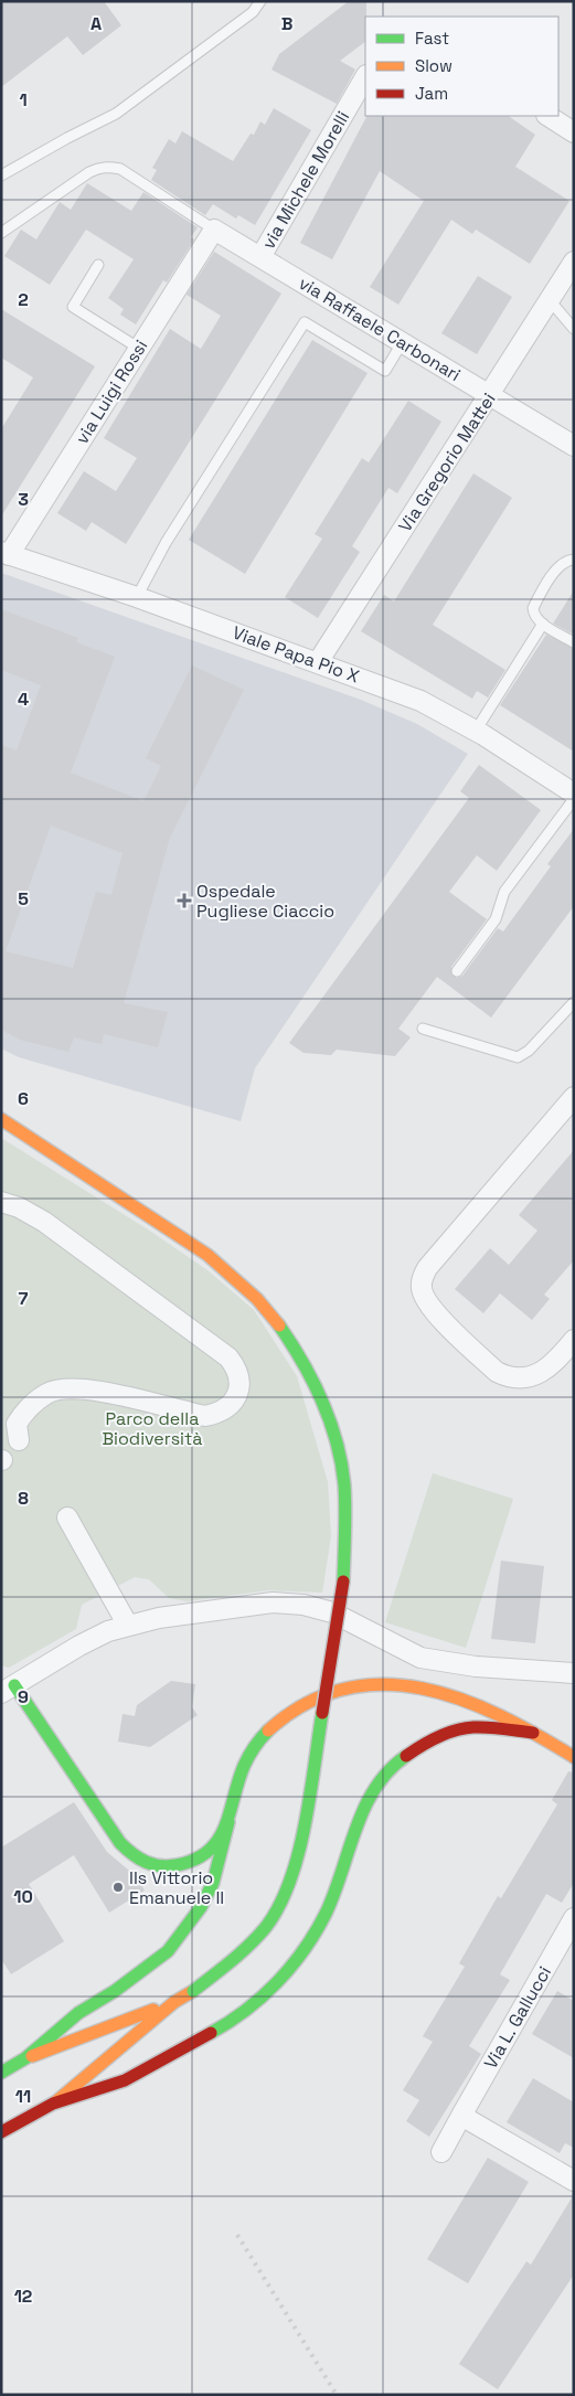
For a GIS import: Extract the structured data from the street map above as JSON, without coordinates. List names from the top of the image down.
{
  "streets": {
    "street": [
      "via Michele Morelli",
      "via Raffaele Carbonari",
      "via Luigi Rossi",
      "Via Gregorio Mattei",
      "Viale Papa Pio X",
      "Via L. Gallucci"
    ]
  },
  "crossings": [
    ["via Michele Morelli", "via Raffaele Carbonari"],
    ["via Raffaele Carbonari", "via Luigi Rossi"],
    ["via Raffaele Carbonari", "Via Gregorio Mattei"],
    ["via Luigi Rossi", "Viale Papa Pio X"],
    ["Via Gregorio Mattei", "Viale Papa Pio X"]
  ],
  "parks": ["Parco della Biodiversità"],
  "places": {
    "health": ["Ospedale Pugliese Ciaccio"],
    "other": ["IIs Vittorio Emanuele II"]
  },
  "legend": ["Fast", "Slow", "Jam"],
  "grid": {
    "columns": ["A", "B"],
    "rows": [
      "1",
      "2",
      "3",
      "4",
      "5",
      "6",
      "7",
      "8",
      "9",
      "10",
      "11",
      "12"
    ]
  }
}
